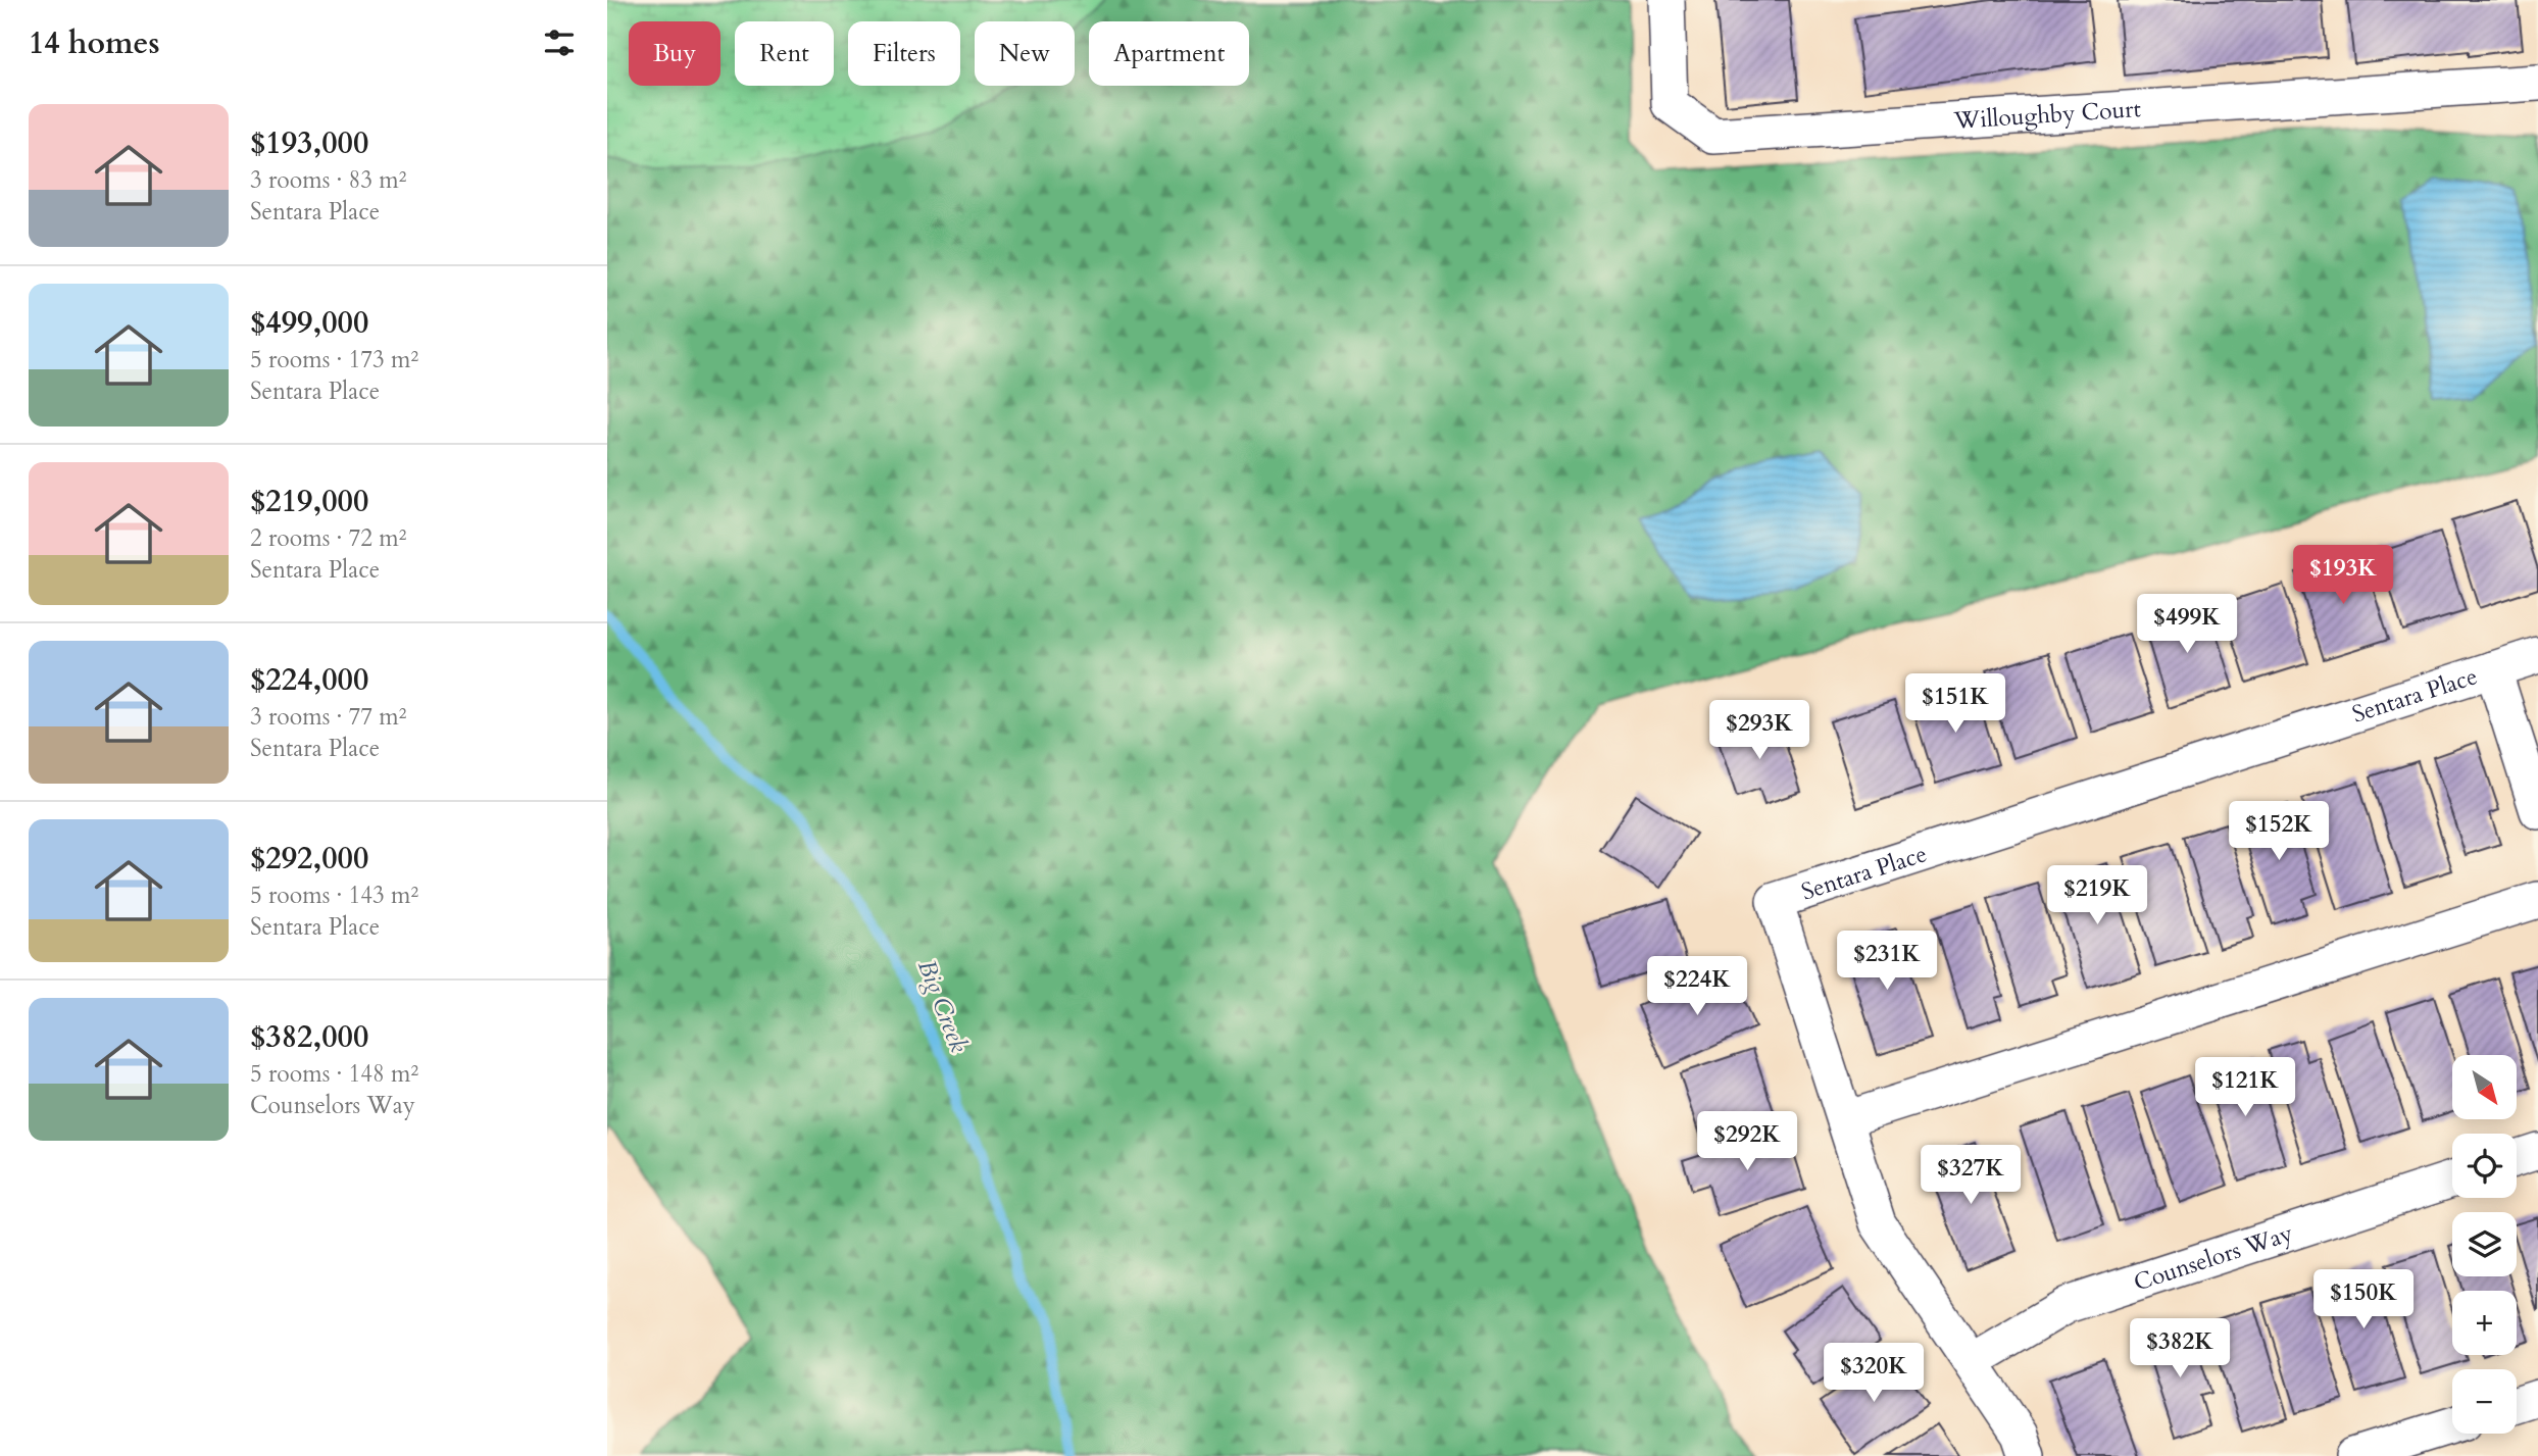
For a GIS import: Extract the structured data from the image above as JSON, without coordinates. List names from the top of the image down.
{
  "streets": {
    "street": ["Willoughby Court", "Sentara Place", "Counselors Way"]
  },
  "crossings": [
    ["Sentara Place", "Counselors Way"]
  ],
  "water": ["Big Creek"],
  "north": "bottom right",
  "page": {
    "heading": "14 homes",
    "chip": [
      "Buy",
      "Rent",
      "Filters",
      "New",
      "Apartment"
    ],
    "list": [
      {
        "name": "$193,000",
        "note": "3 rooms · 83 m² · Sentara Place"
      },
      {
        "name": "$499,000",
        "note": "5 rooms · 173 m² · Sentara Place"
      },
      {
        "name": "$219,000",
        "note": "2 rooms · 72 m² · Sentara Place"
      },
      {
        "name": "$224,000",
        "note": "3 rooms · 77 m² · Sentara Place"
      },
      {
        "name": "$292,000",
        "note": "5 rooms · 143 m² · Sentara Place"
      },
      {
        "name": "$382,000",
        "note": "5 rooms · 148 m² · Counselors Way"
      }
    ],
    "price": [
      "$193K",
      "$499K",
      "$151K",
      "$293K",
      "$152K",
      "$219K",
      "$231K",
      "$224K",
      "$121K",
      "$292K",
      "$327K",
      "$150K",
      "$382K",
      "$320K"
    ],
    "map_buttons": ["+", "−"]
  }
}
